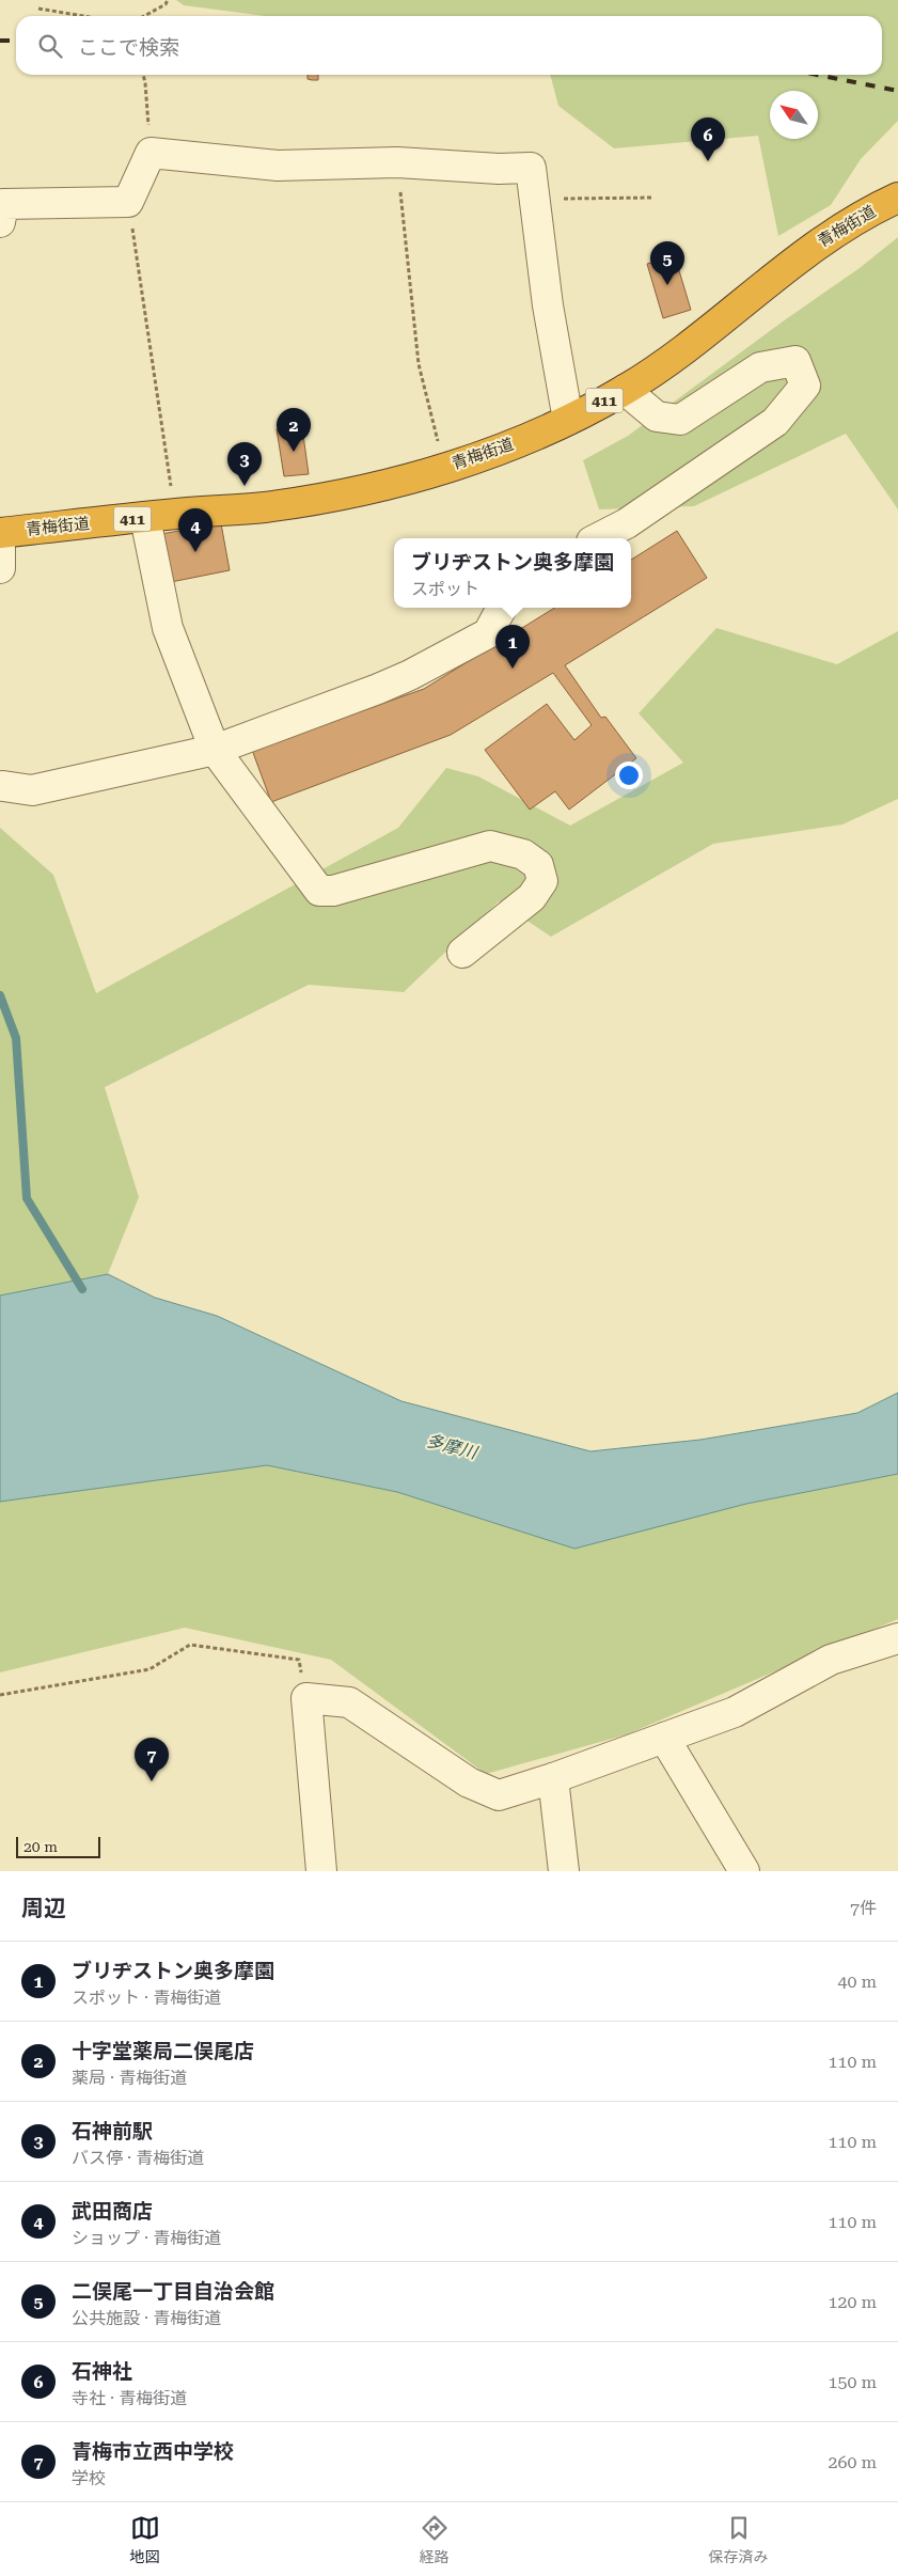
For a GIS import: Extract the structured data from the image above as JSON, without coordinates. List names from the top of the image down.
{
  "streets": {
    "highway": ["青梅街道", "411"]
  },
  "water": ["多摩川"],
  "scale_bar": "20 m",
  "north": "top left",
  "page": {
    "search": "ここで検索",
    "pins": [
      "6",
      "5",
      "2",
      "3",
      "4",
      "1",
      "7"
    ],
    "popup": ["ブリヂストン奥多摩園", "スポット"],
    "scale": "20 m",
    "heading": ["周辺", "7件"],
    "list": [
      {
        "mark": "1",
        "name": "ブリヂストン奥多摩園",
        "note": "スポット · 青梅街道",
        "value": "40 m"
      },
      {
        "mark": "2",
        "name": "十字堂薬局二俣尾店",
        "note": "薬局 · 青梅街道",
        "value": "110 m"
      },
      {
        "mark": "3",
        "name": "石神前駅",
        "note": "バス停 · 青梅街道",
        "value": "110 m"
      },
      {
        "mark": "4",
        "name": "武田商店",
        "note": "ショップ · 青梅街道",
        "value": "110 m"
      },
      {
        "mark": "5",
        "name": "二俣尾一丁目自治会館",
        "note": "公共施設 · 青梅街道",
        "value": "120 m"
      },
      {
        "mark": "6",
        "name": "石神社",
        "note": "寺社 · 青梅街道",
        "value": "150 m"
      },
      {
        "mark": "7",
        "name": "青梅市立西中学校",
        "note": "学校",
        "value": "260 m"
      }
    ],
    "nav": ["地図", "経路", "保存済み"]
  }
}
